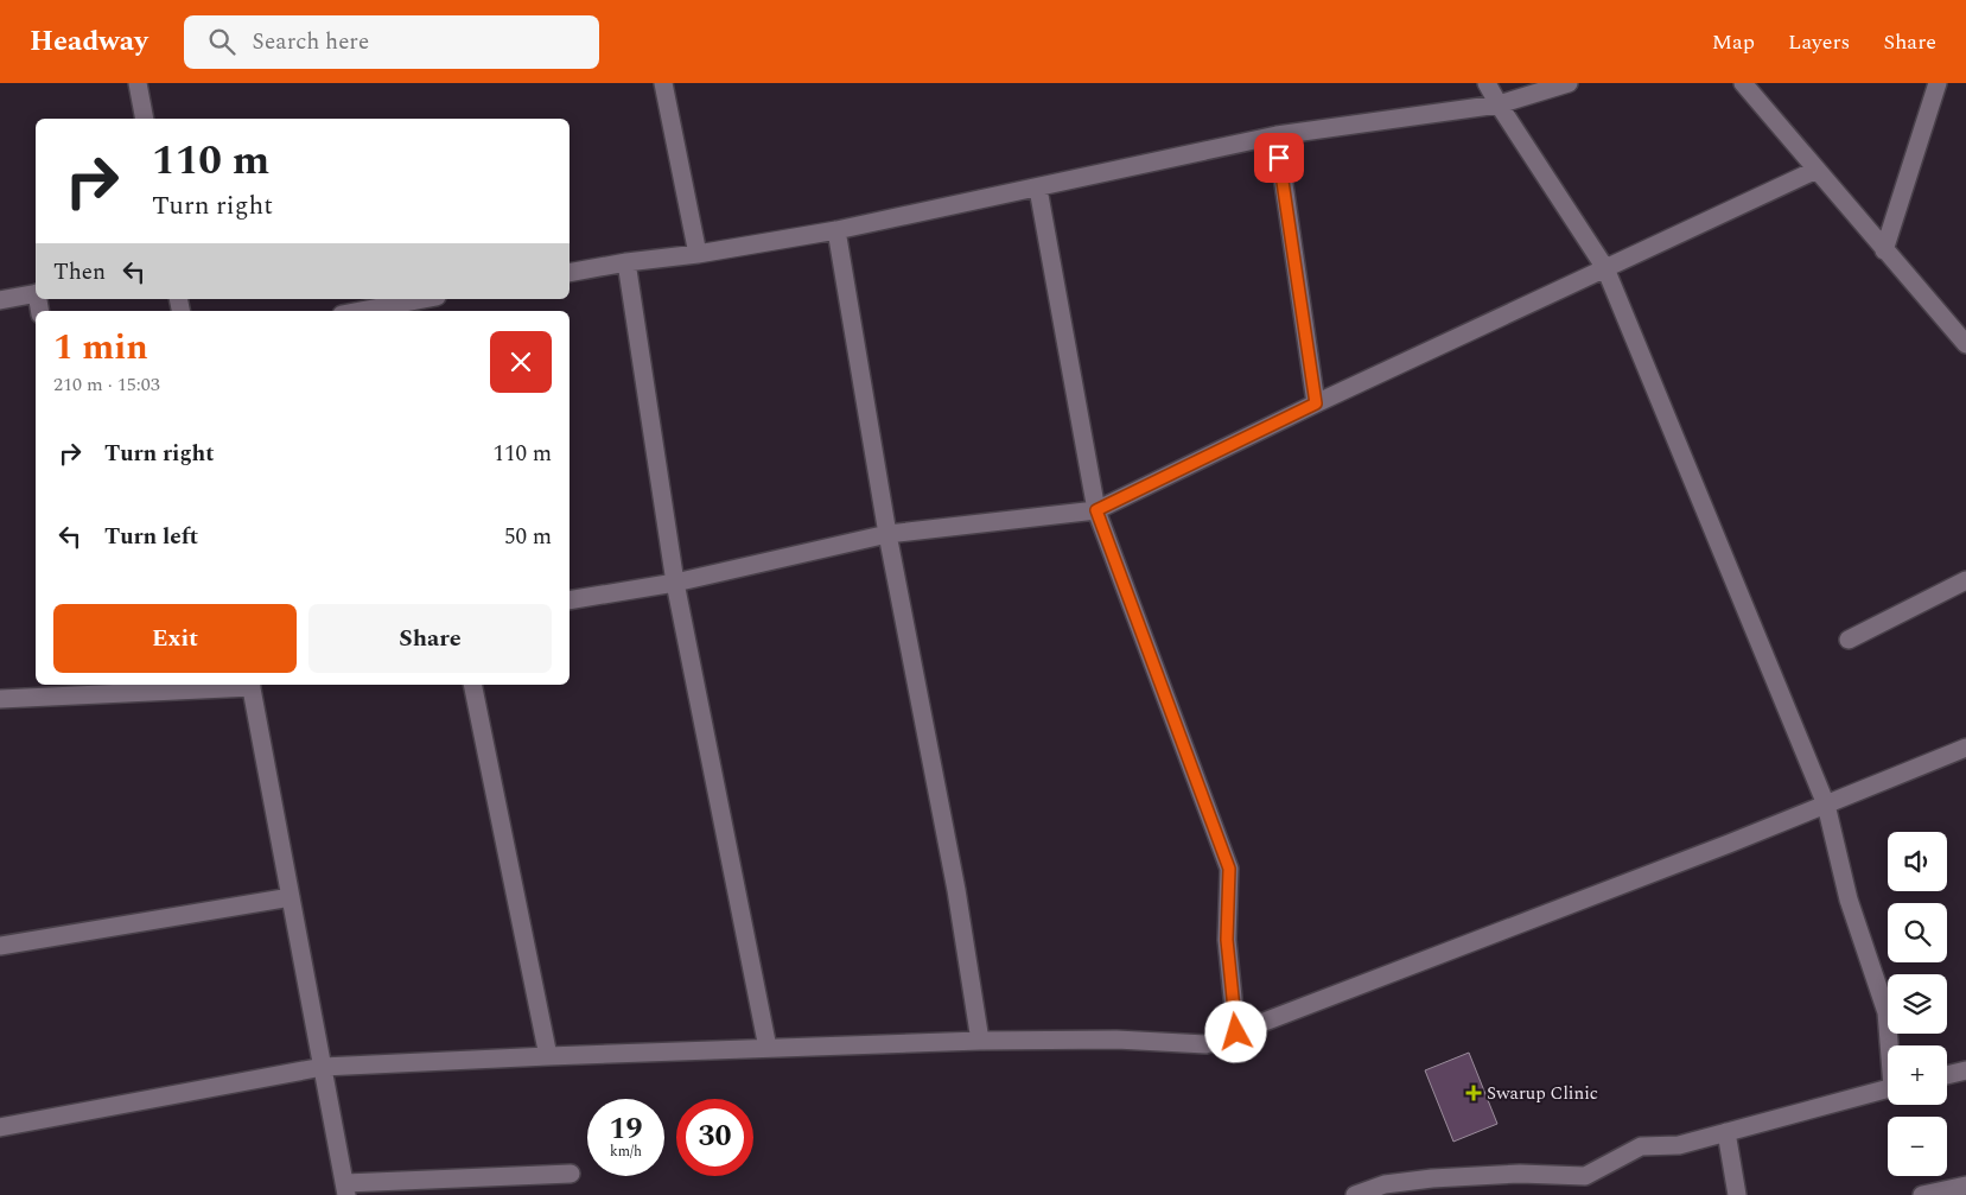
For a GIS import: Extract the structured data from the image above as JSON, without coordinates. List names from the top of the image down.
{
  "places": {
    "health": ["Swarup Clinic"]
  },
  "page": {
    "header": "Headway",
    "search": "Search here",
    "nav": ["Map", "Layers", "Share"],
    "turn": ["110 m", "Turn right"],
    "then": "Then",
    "heading": ["1 min", "210 m · 15:03"],
    "list": [
      {
        "name": "Turn right",
        "value": "110 m"
      },
      {
        "name": "Turn left",
        "value": "50 m"
      }
    ],
    "buttons": ["Exit", "Share"],
    "map_buttons": ["+", "−"],
    "speed": "19 km/h",
    "limit": "30"
  }
}
